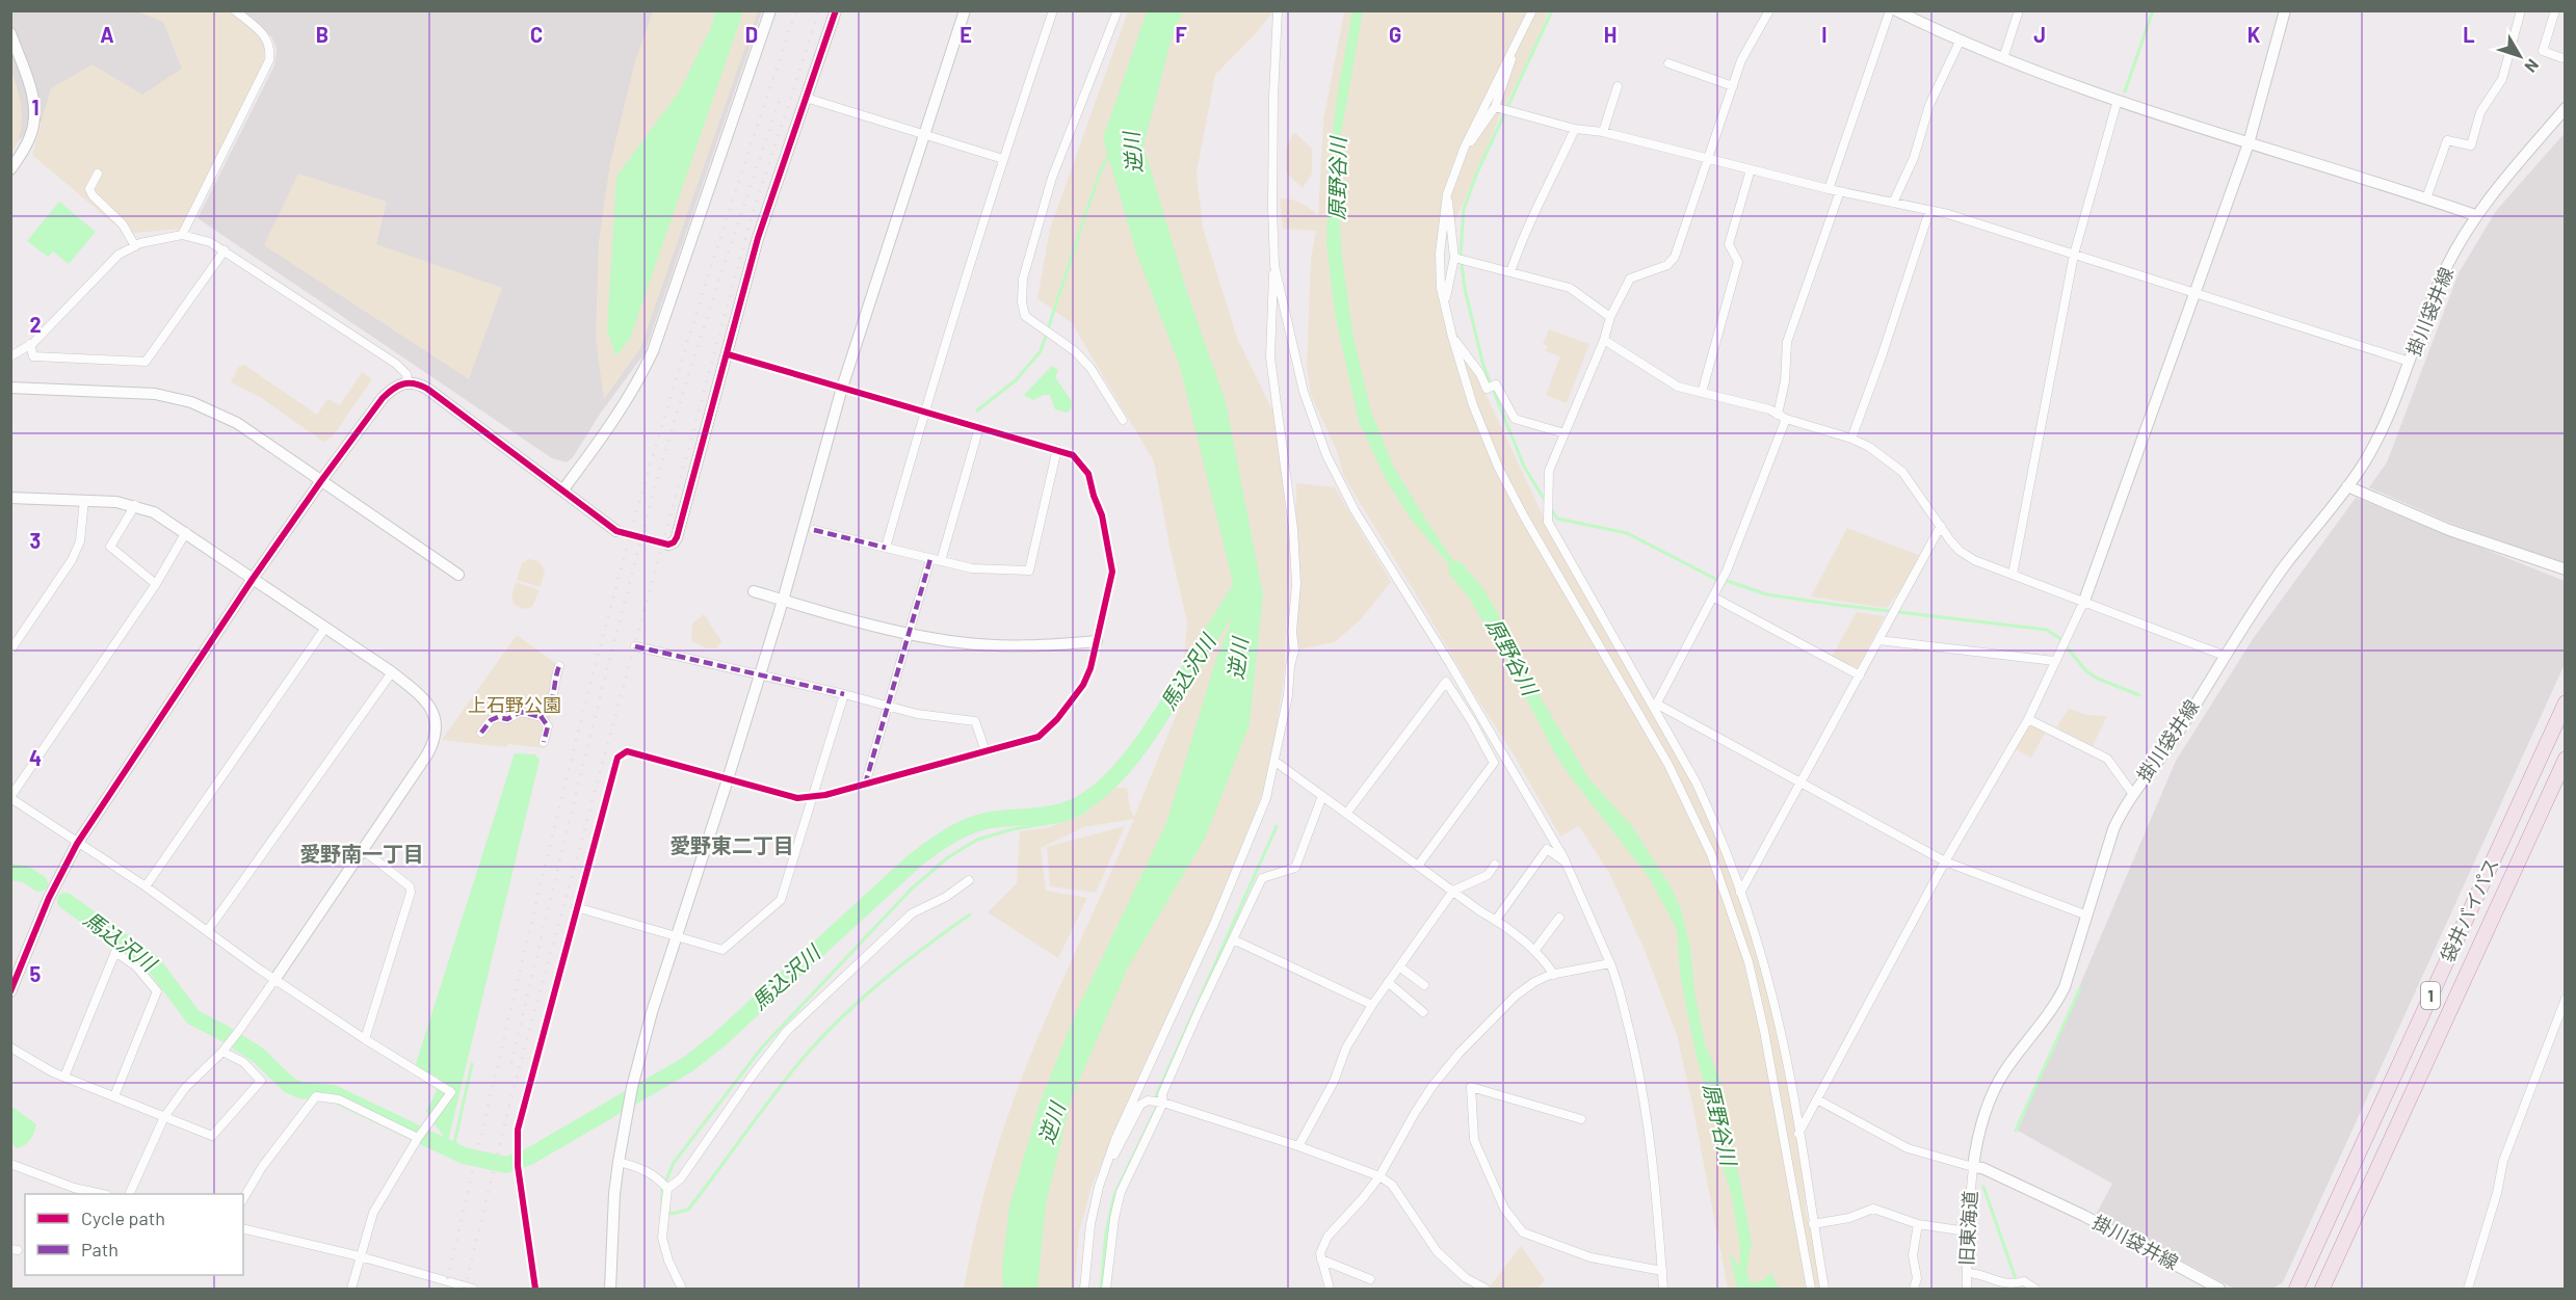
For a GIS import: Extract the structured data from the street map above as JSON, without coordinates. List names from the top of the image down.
{
  "streets": {
    "highway": ["袋井バイパス", "1"],
    "street": ["掛川袋井線", "旧東海道"]
  },
  "crossings": [
    ["掛川袋井線", "旧東海道"]
  ],
  "districts": ["愛野東二丁目", "愛野南一丁目"],
  "water": ["逆川", "原野谷川", "馬込沢川"],
  "parks": ["上石野公園"],
  "legend": ["Cycle path", "Path"],
  "north": "bottom right",
  "grid": {
    "columns": [
      "A",
      "B",
      "C",
      "D",
      "E",
      "F",
      "G",
      "H",
      "I",
      "J",
      "K",
      "L"
    ],
    "rows": [
      "1",
      "2",
      "3",
      "4",
      "5"
    ]
  }
}
